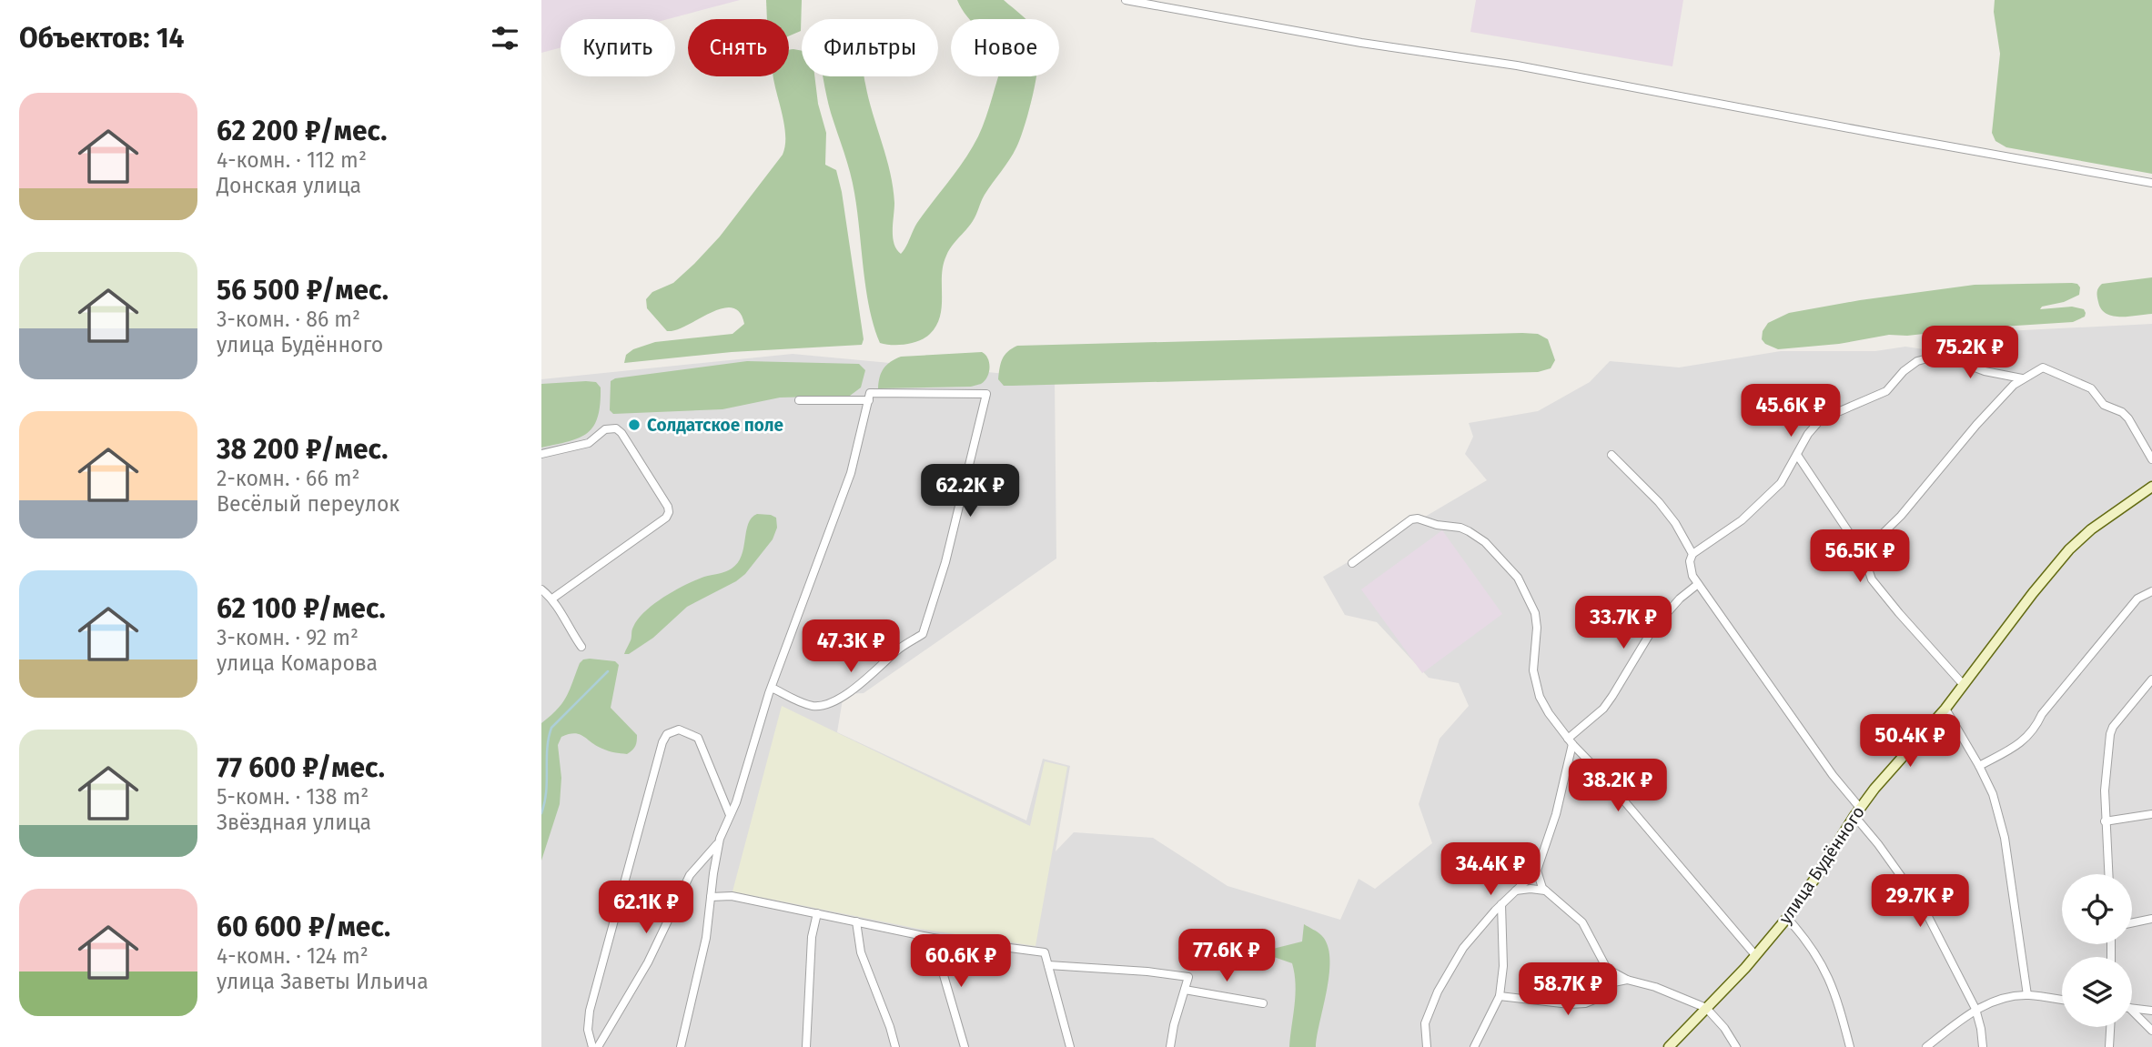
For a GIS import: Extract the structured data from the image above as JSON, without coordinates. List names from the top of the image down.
{
  "streets": {
    "main road": ["улица Будённого"]
  },
  "places": ["Солдатское поле"],
  "page": {
    "heading": "Объектов: 14",
    "chip": [
      "Купить",
      "Снять",
      "Фильтры",
      "Новое"
    ],
    "list": [
      {
        "name": "62 200 ₽/мес.",
        "note": "4-комн. · 112 m² · Донская улица"
      },
      {
        "name": "56 500 ₽/мес.",
        "note": "3-комн. · 86 m² · улица Будённого"
      },
      {
        "name": "38 200 ₽/мес.",
        "note": "2-комн. · 66 m² · Весёлый переулок"
      },
      {
        "name": "62 100 ₽/мес.",
        "note": "3-комн. · 92 m² · улица Комарова"
      },
      {
        "name": "77 600 ₽/мес.",
        "note": "5-комн. · 138 m² · Звёздная улица"
      },
      {
        "name": "60 600 ₽/мес.",
        "note": "4-комн. · 124 m² · улица Заветы Ильича"
      }
    ],
    "price": [
      "75.2K ₽",
      "45.6K ₽",
      "62.2K ₽",
      "56.5K ₽",
      "33.7K ₽",
      "47.3K ₽",
      "50.4K ₽",
      "38.2K ₽",
      "34.4K ₽",
      "29.7K ₽",
      "62.1K ₽",
      "77.6K ₽",
      "60.6K ₽",
      "58.7K ₽"
    ]
  }
}
